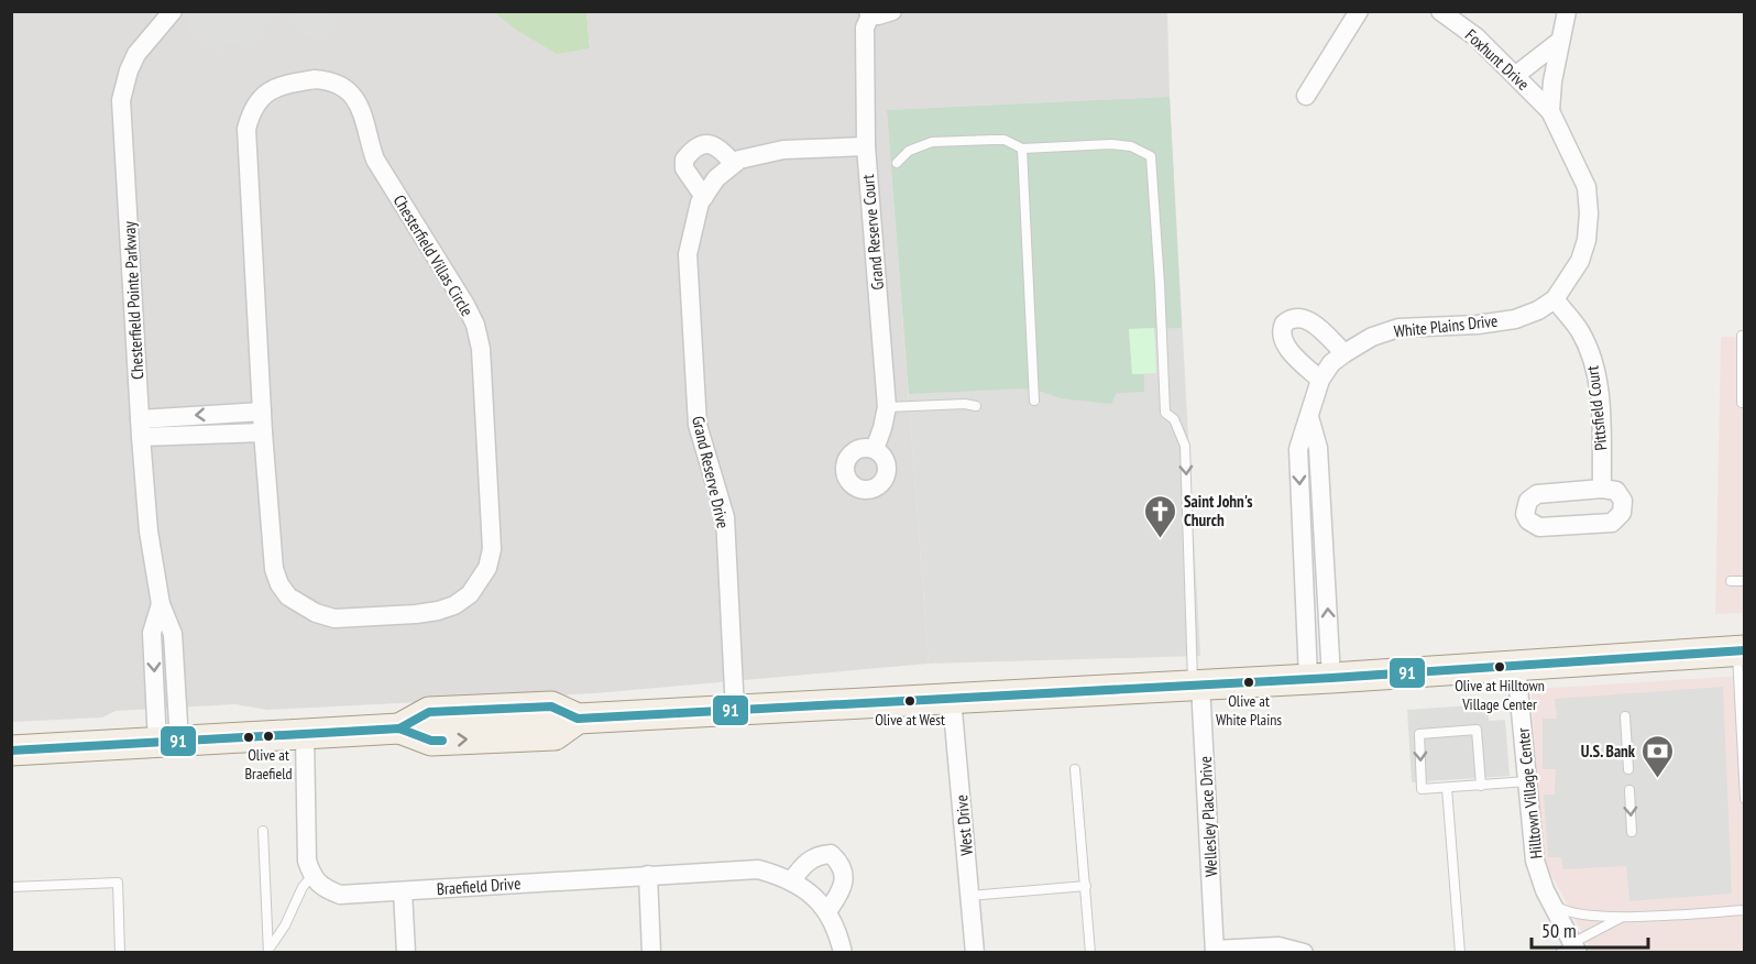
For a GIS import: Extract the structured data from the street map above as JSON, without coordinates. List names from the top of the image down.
{
  "streets": {
    "street": [
      "Foxhunt Drive",
      "Grand Reserve Court",
      "Chesterfield Villas Circle",
      "Chesterfield Pointe Parkway",
      "White Plains Drive",
      "Pittsfield Court",
      "Grand Reserve Drive",
      "Hilltown Village Center",
      "Wellesley Place Drive",
      "West Drive",
      "Braefield Drive"
    ]
  },
  "crossings": [
    ["Foxhunt Drive", "White Plains Drive"],
    ["White Plains Drive", "Pittsfield Court"]
  ],
  "places": {
    "church": ["Saint John's Church"],
    "other": [
      "Olive at Hilltown Village Center",
      "Olive at White Plains",
      "Olive at West",
      "Olive at Braefield"
    ],
    "bank": ["U.S. Bank"]
  },
  "lines": ["transit line 91"],
  "scale_bar": "50 m"
}
